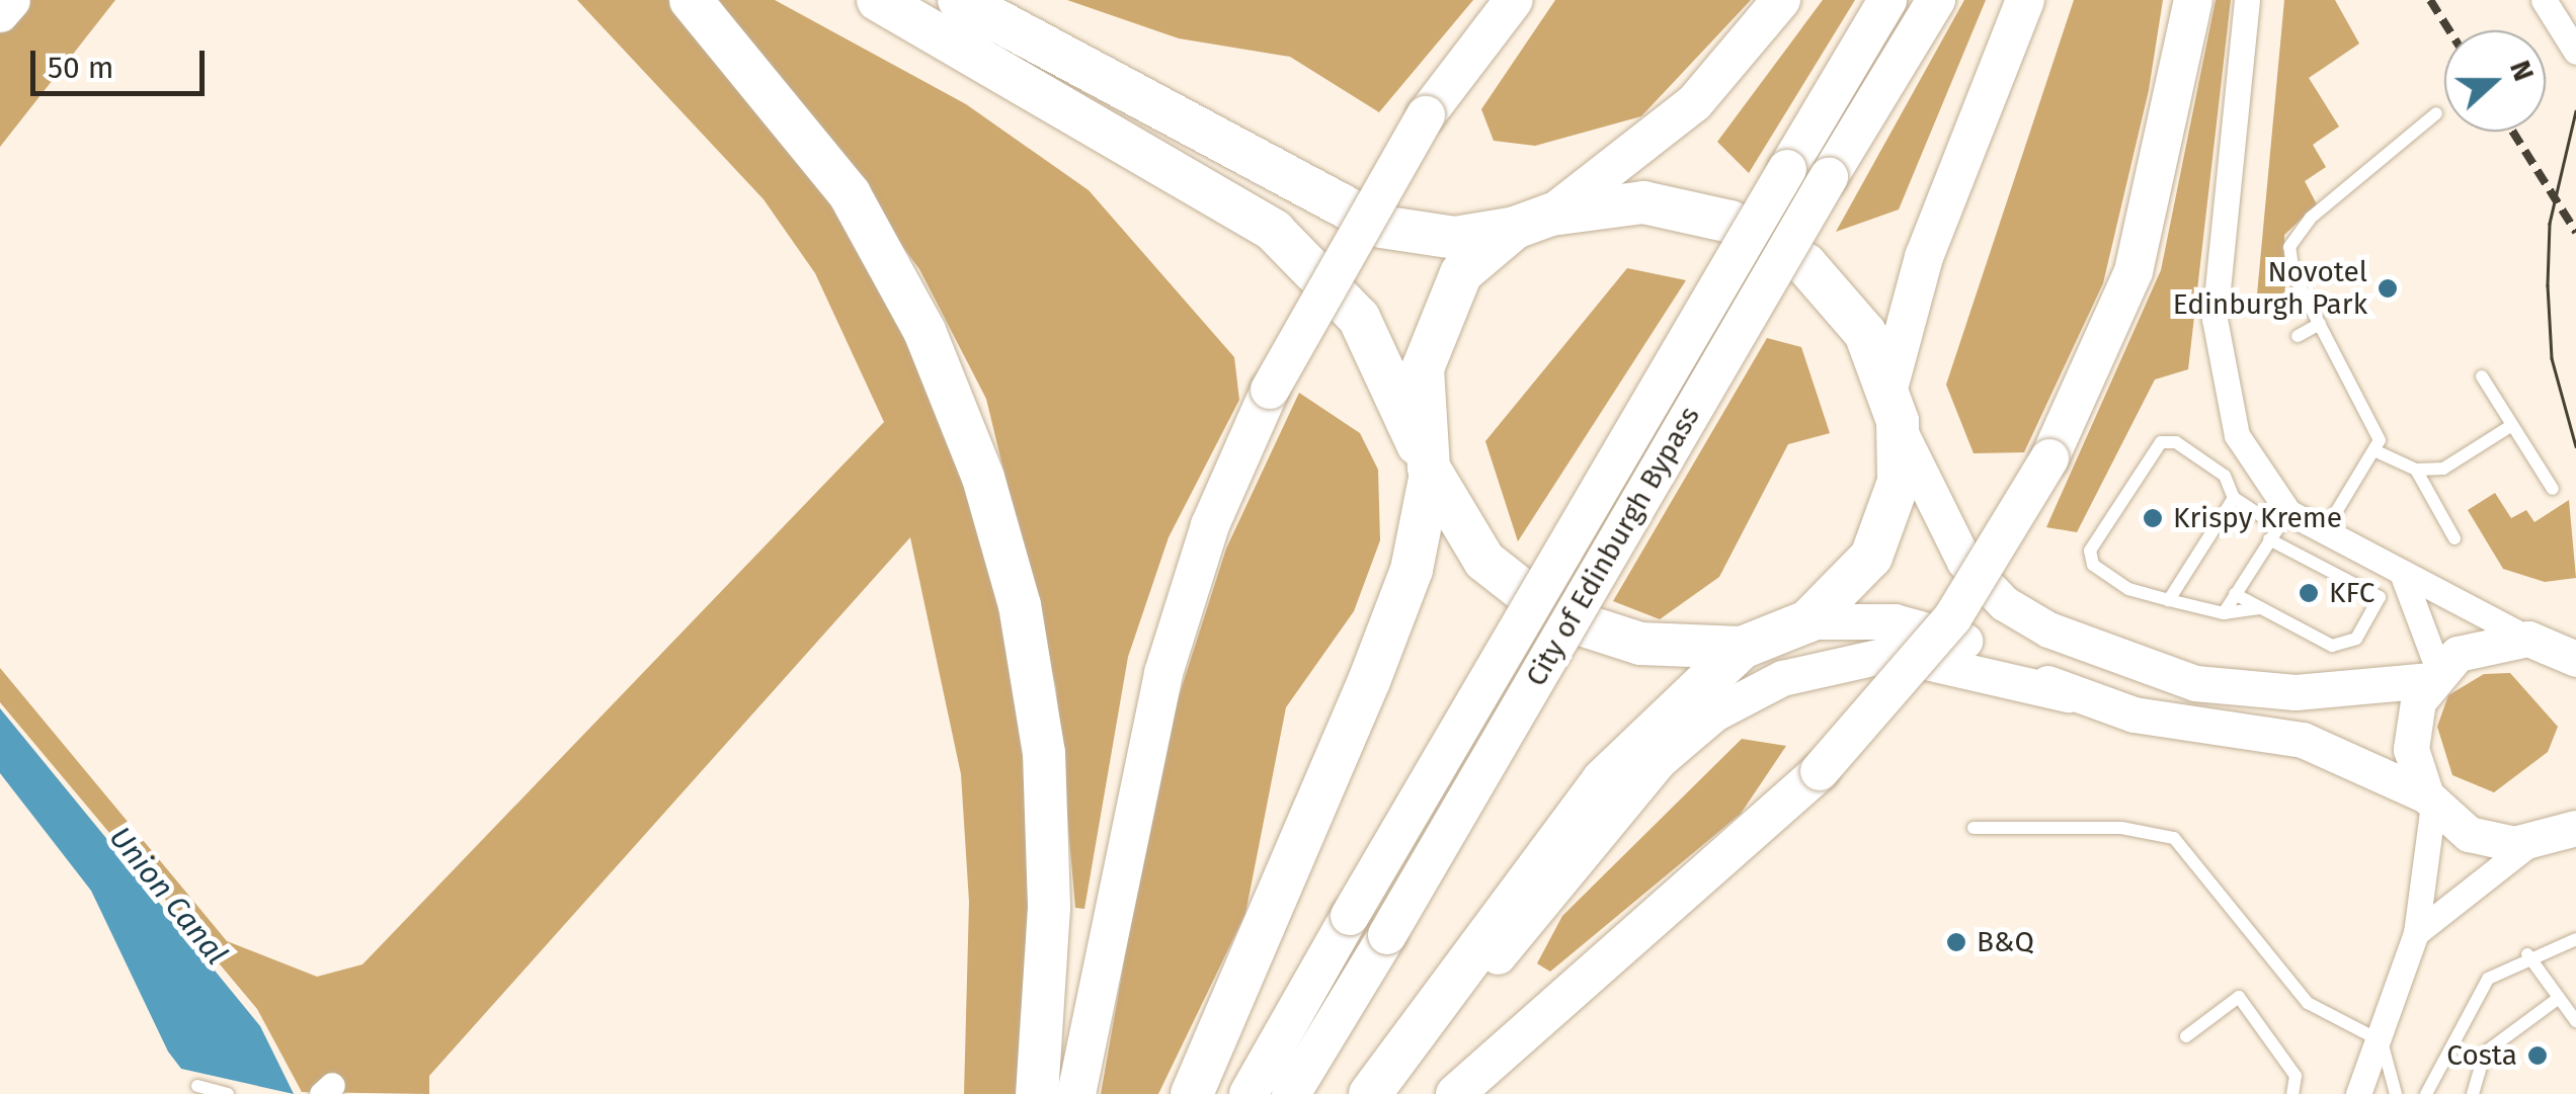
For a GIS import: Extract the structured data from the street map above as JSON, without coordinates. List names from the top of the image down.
{
  "streets": {
    "main road": ["City of Edinburgh Bypass"]
  },
  "water": ["Union Canal"],
  "places": [
    "Novotel Edinburgh Park",
    "Krispy Kreme",
    "KFC",
    "B&Q",
    "Costa"
  ],
  "scale_bar": "50 m",
  "north": "right"
}
